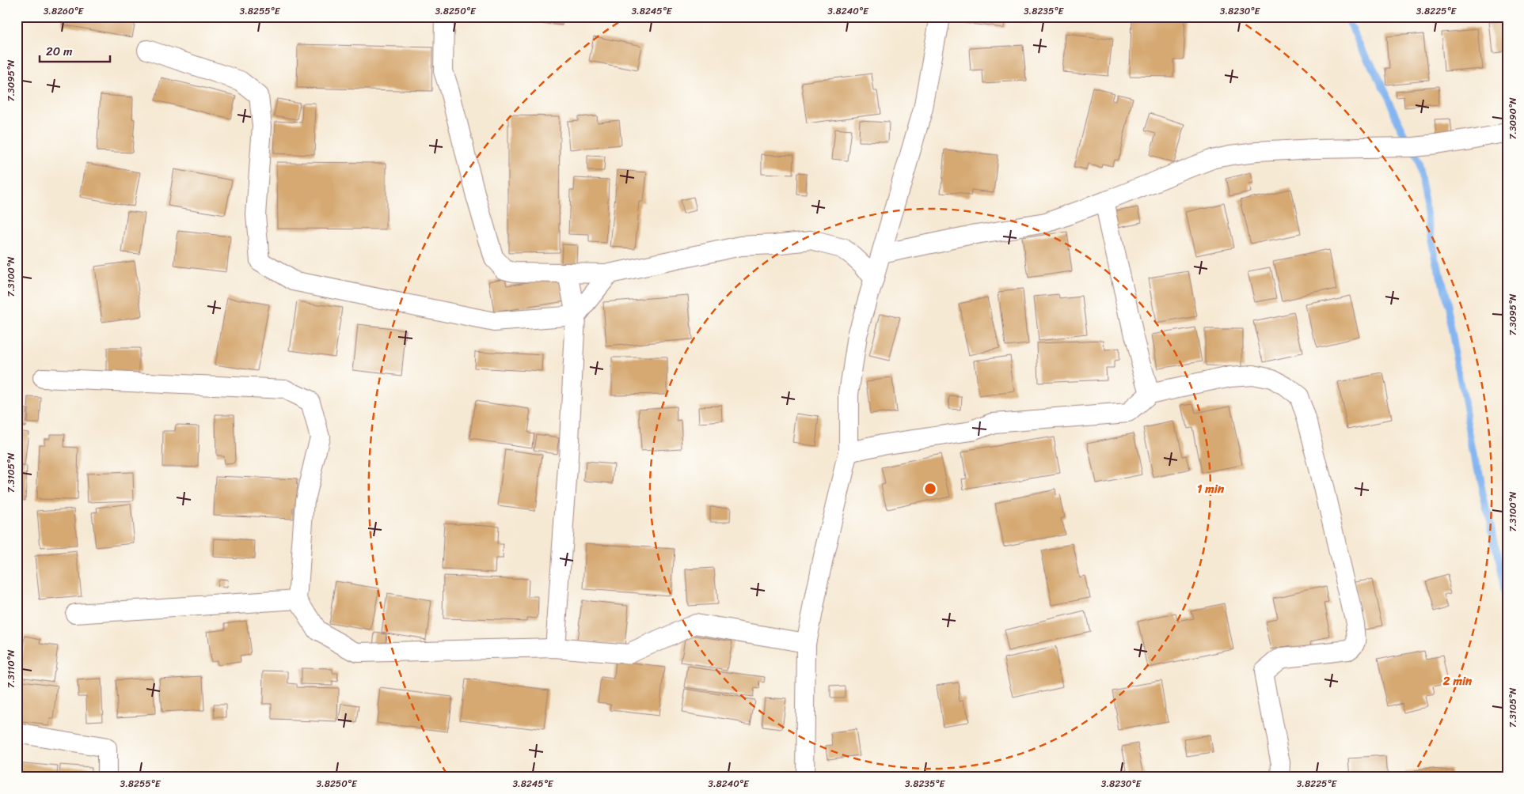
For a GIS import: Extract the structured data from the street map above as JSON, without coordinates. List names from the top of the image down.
{
  "scale_bar": "20 m",
  "coordinates": [
    "3.8260°E",
    "3.8255°E",
    "3.8250°E",
    "3.8245°E",
    "3.8240°E",
    "3.8235°E",
    "3.8230°E",
    "3.8225°E",
    "7.3095°N",
    "7.3090°N",
    "7.3100°N",
    "7.3105°N",
    "7.3110°N"
  ],
  "rings": ["1 min", "2 min"]
}
